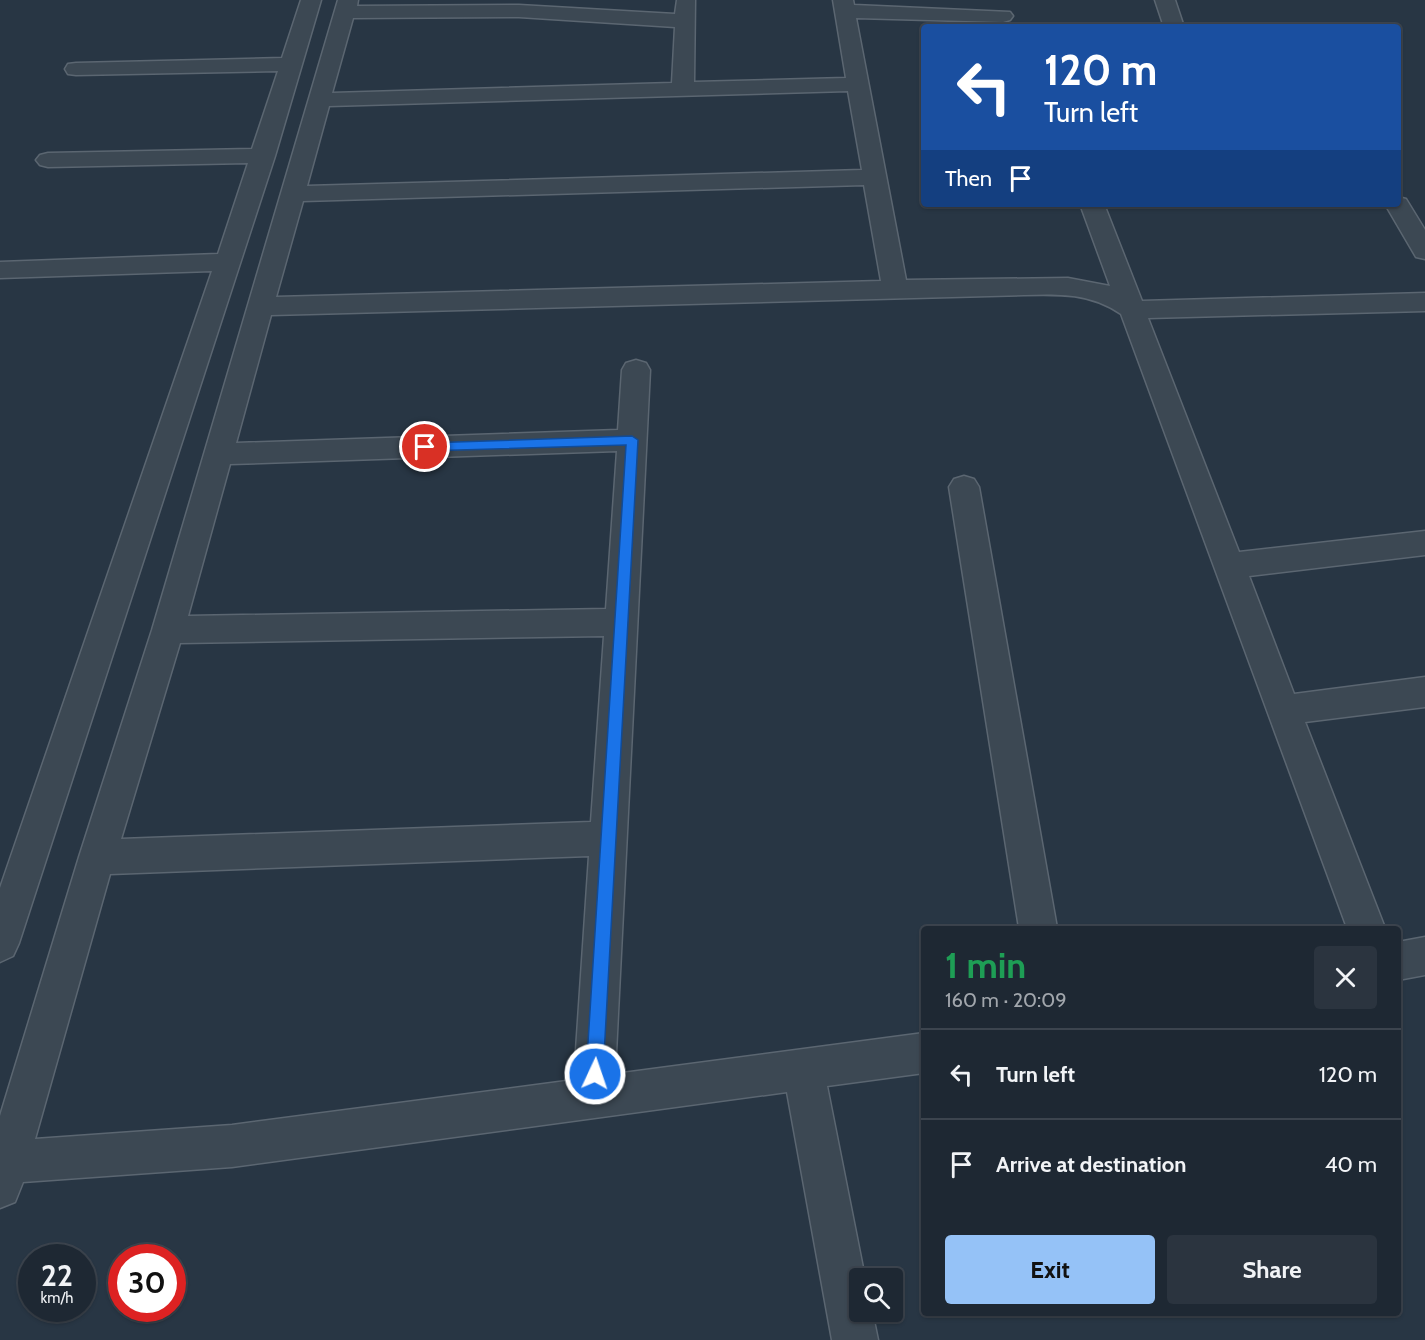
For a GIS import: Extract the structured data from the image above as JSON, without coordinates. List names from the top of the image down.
{
  "page": {
    "turn": ["120 m", "Turn left"],
    "then": "Then",
    "heading": ["1 min", "160 m · 20:09"],
    "list": [
      {
        "name": "Turn left",
        "value": "120 m"
      },
      {
        "name": "Arrive at destination",
        "value": "40 m"
      }
    ],
    "buttons": ["Exit", "Share"],
    "speed": "22 km/h",
    "limit": "30"
  }
}
